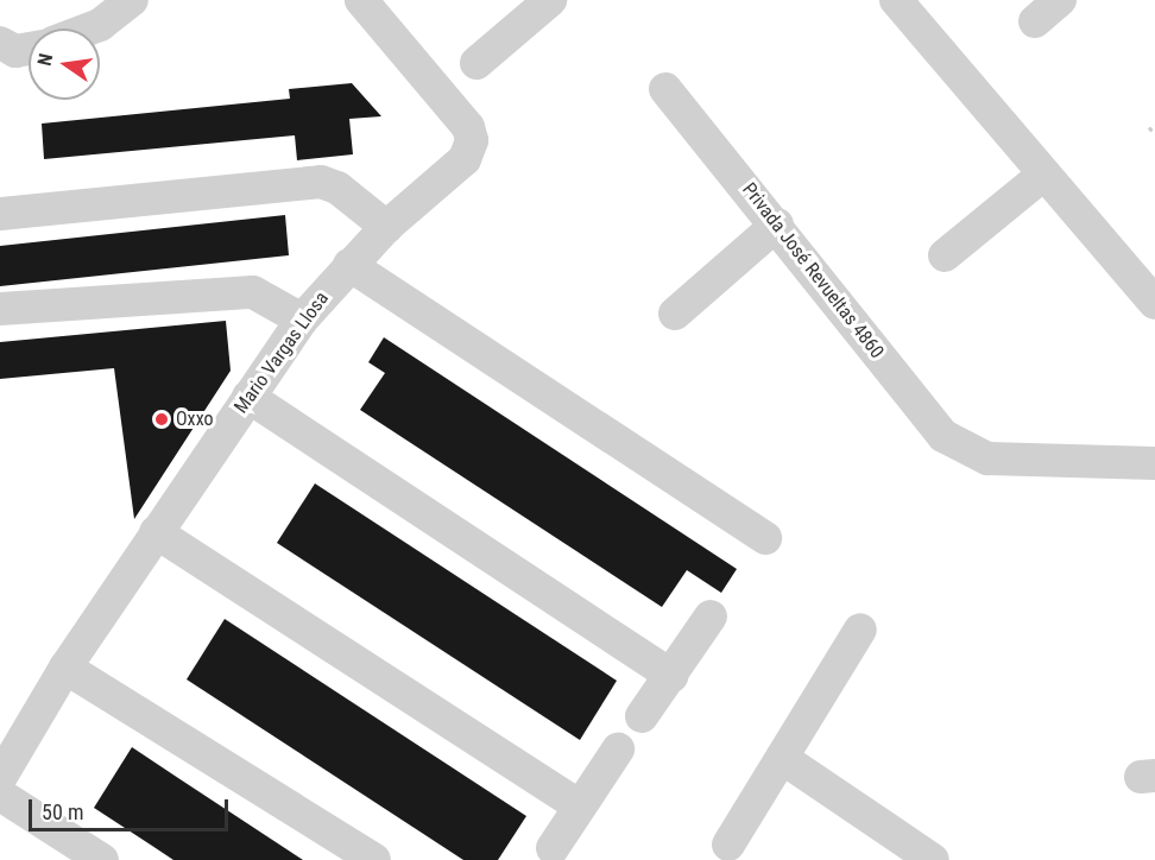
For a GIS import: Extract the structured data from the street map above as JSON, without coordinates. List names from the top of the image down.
{
  "streets": {
    "street": ["Privada José Revueltas 4860", "Mario Vargas Llosa"]
  },
  "places": ["Oxxo"],
  "scale_bar": "50 m",
  "north": "left"
}
